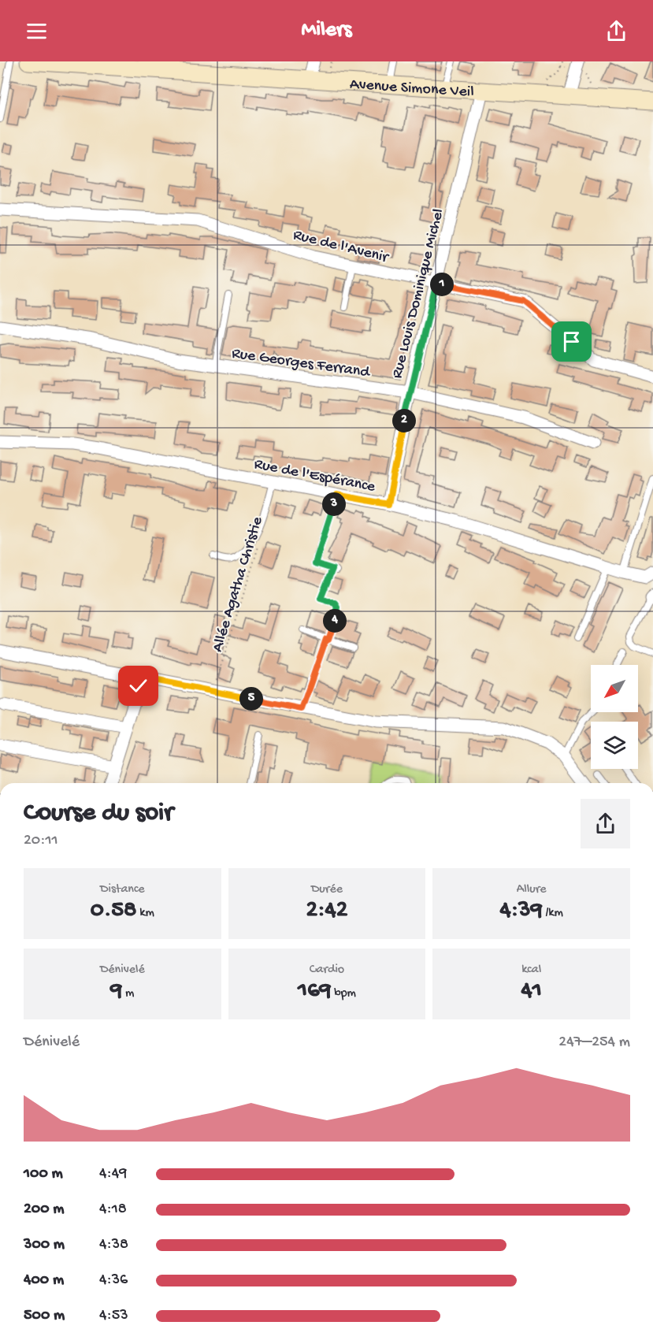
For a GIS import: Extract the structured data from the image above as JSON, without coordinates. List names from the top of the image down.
{
  "streets": {
    "street": [
      "Avenue Simone Veil",
      "Rue de l'Avenir",
      "Rue Louis Dominique Michel",
      "Rue Georges Ferrand",
      "Rue de l'Espérance"
    ],
    "path": ["Allée Agatha Christie"]
  },
  "crossings": [
    ["Avenue Simone Veil", "Rue Louis Dominique Michel"],
    ["Rue de l'Avenir", "Rue Louis Dominique Michel"],
    ["Rue Louis Dominique Michel", "Rue Georges Ferrand"],
    ["Rue Louis Dominique Michel", "Rue de l'Espérance"]
  ],
  "north": "bottom left",
  "page": {
    "header": "Milers",
    "pins": [
      "1",
      "2",
      "3",
      "4",
      "5"
    ],
    "heading": ["Course du soir", "20:11"],
    "stats": [
      ["Distance", "0.58 km"],
      ["Durée", "2:42"],
      ["Allure", "4:39 /km"],
      ["Dénivelé", "9 m"],
      ["Cardio", "169 bpm"],
      ["kcal", "41"]
    ],
    "chart": ["Dénivelé", "247–254 m"],
    "list": [
      {
        "name": "100 m",
        "note": "4:49"
      },
      {
        "name": "200 m",
        "note": "4:18"
      },
      {
        "name": "300 m",
        "note": "4:38"
      },
      {
        "name": "400 m",
        "note": "4:36"
      },
      {
        "name": "500 m",
        "note": "4:53"
      }
    ]
  }
}
